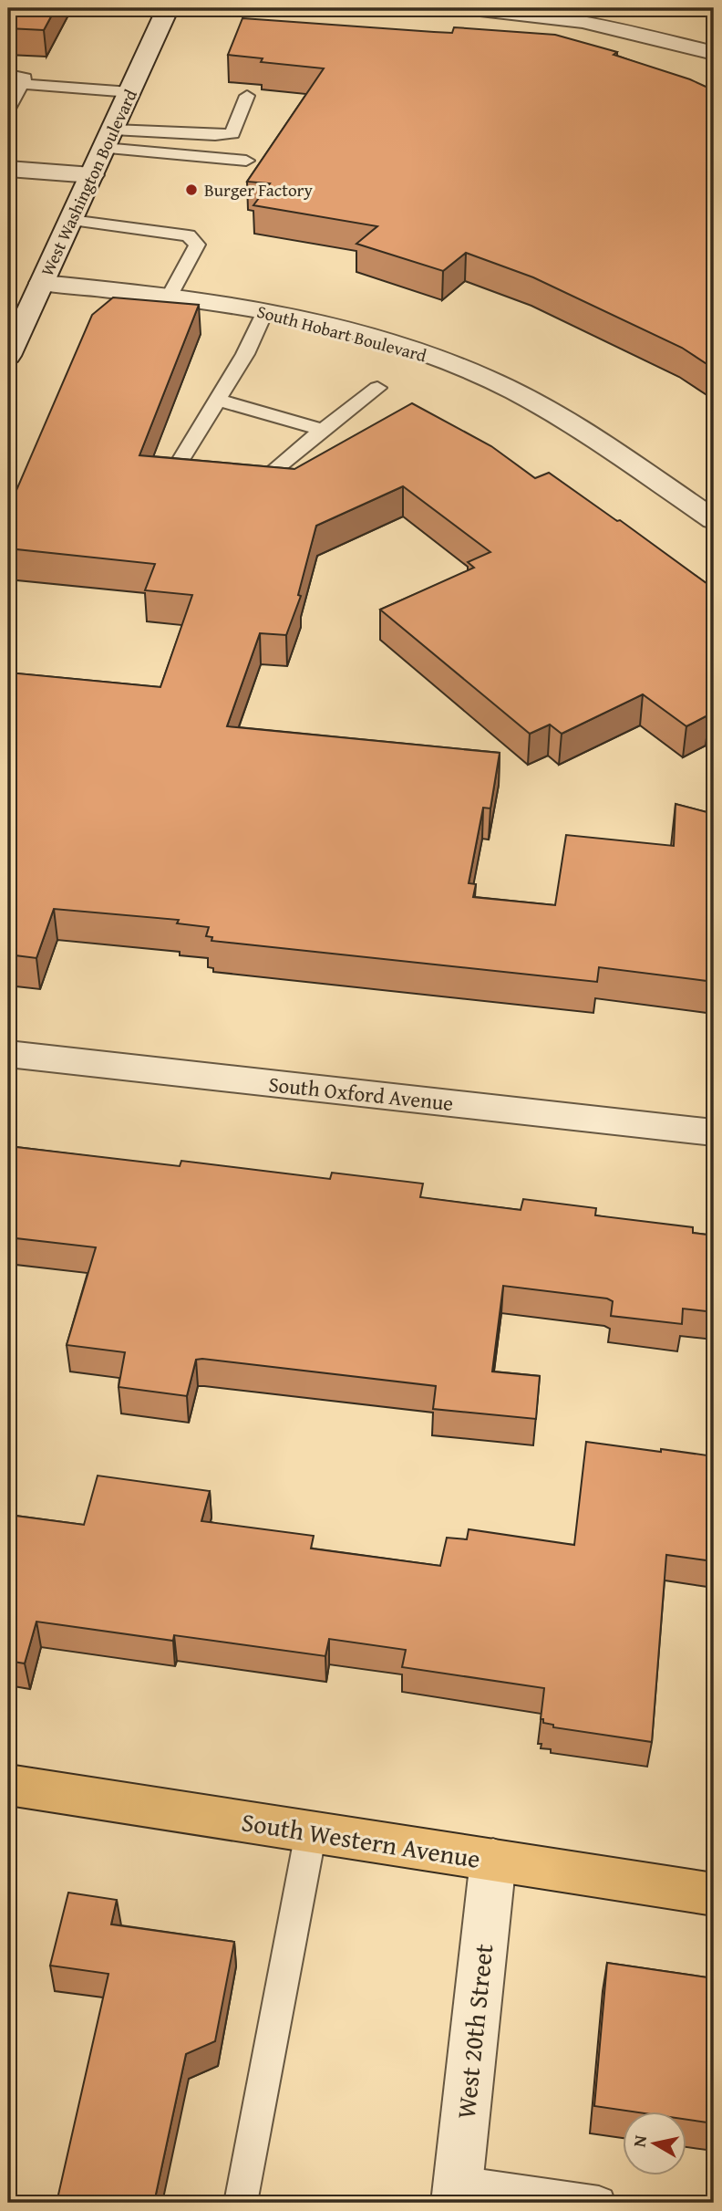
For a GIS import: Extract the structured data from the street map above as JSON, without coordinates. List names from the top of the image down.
{
  "streets": {
    "main road": ["South Western Avenue"],
    "street": [
      "West Washington Boulevard",
      "South Hobart Boulevard",
      "South Oxford Avenue",
      "West 20th Street"
    ]
  },
  "crossings": [
    ["West Washington Boulevard", "South Hobart Boulevard"],
    ["South Western Avenue", "West 20th Street"]
  ],
  "places": ["Burger Factory"],
  "north": "left"
}
